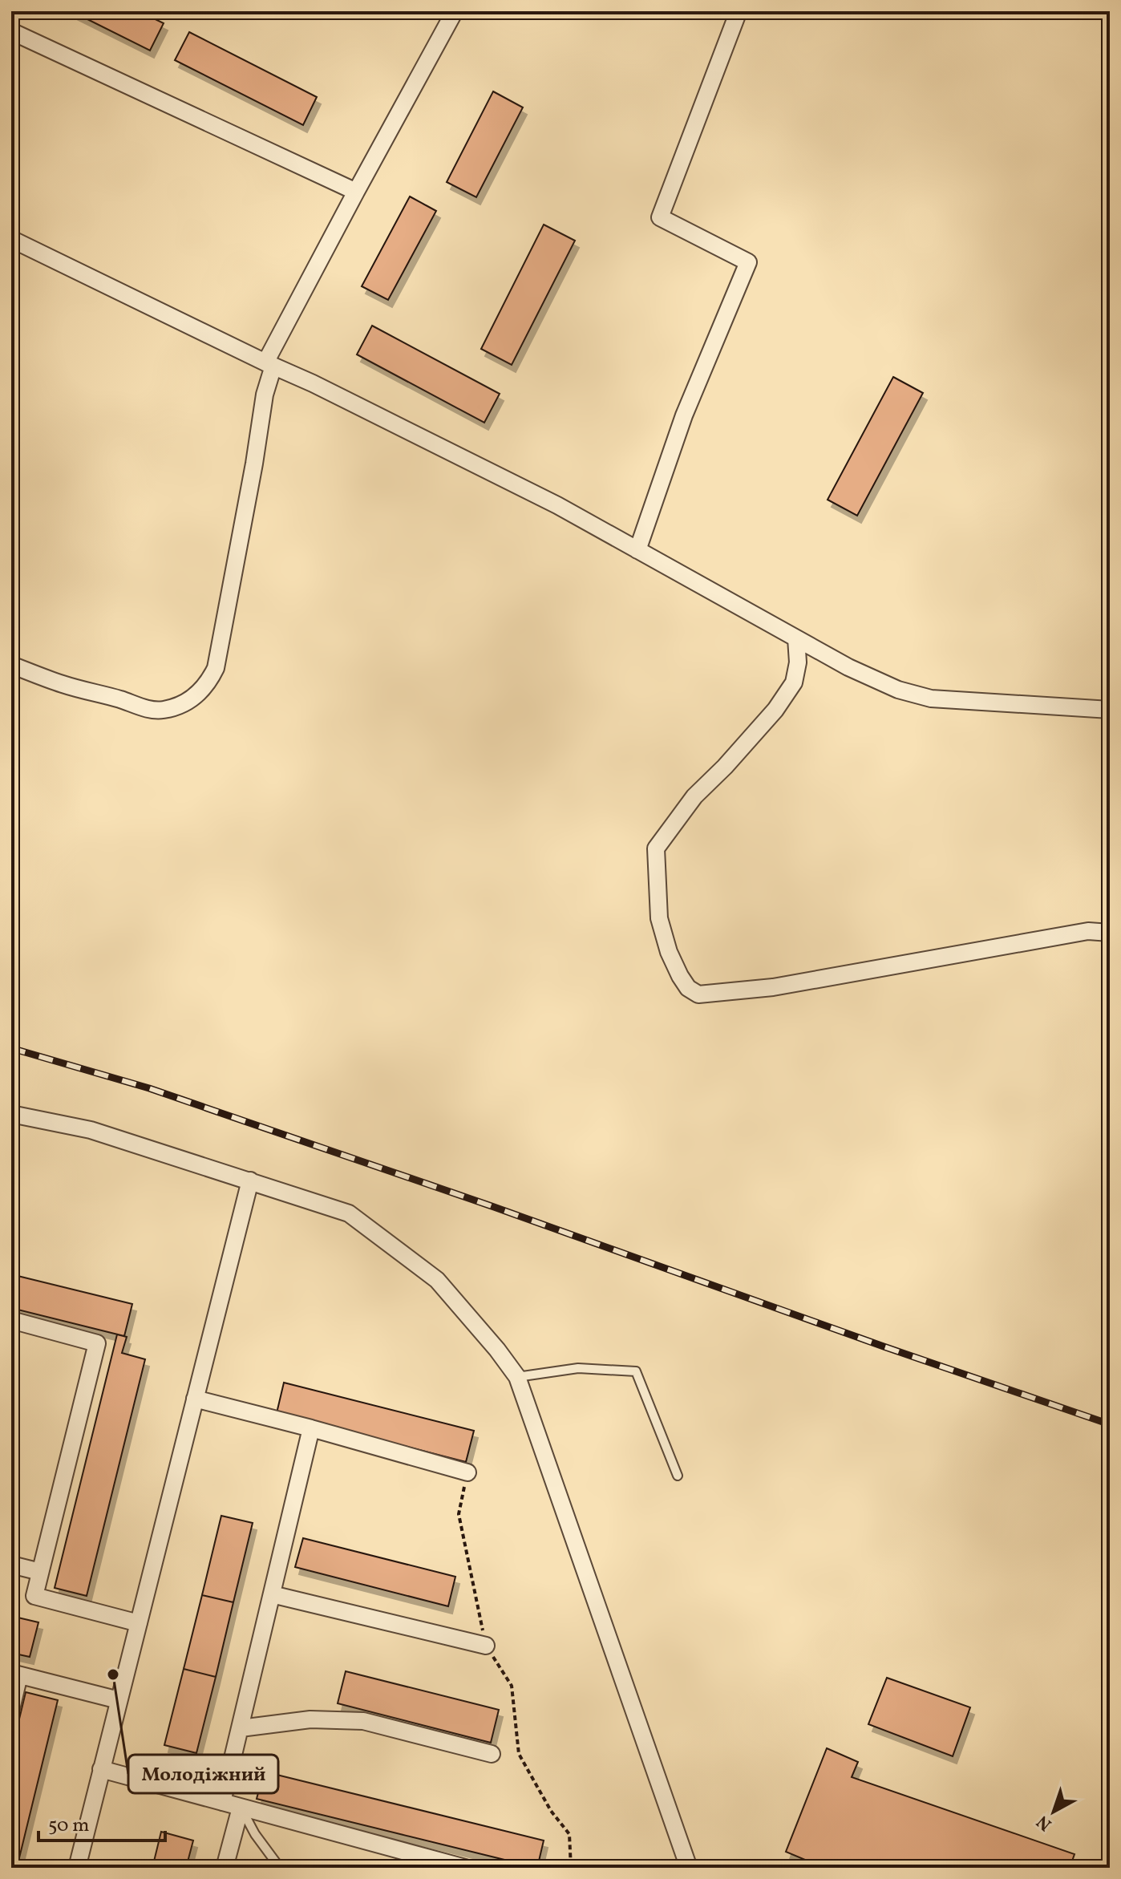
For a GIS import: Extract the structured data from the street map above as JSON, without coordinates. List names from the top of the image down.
{
  "places": ["Молодіжний"],
  "scale_bar": "50 m",
  "north": "bottom left"
}
